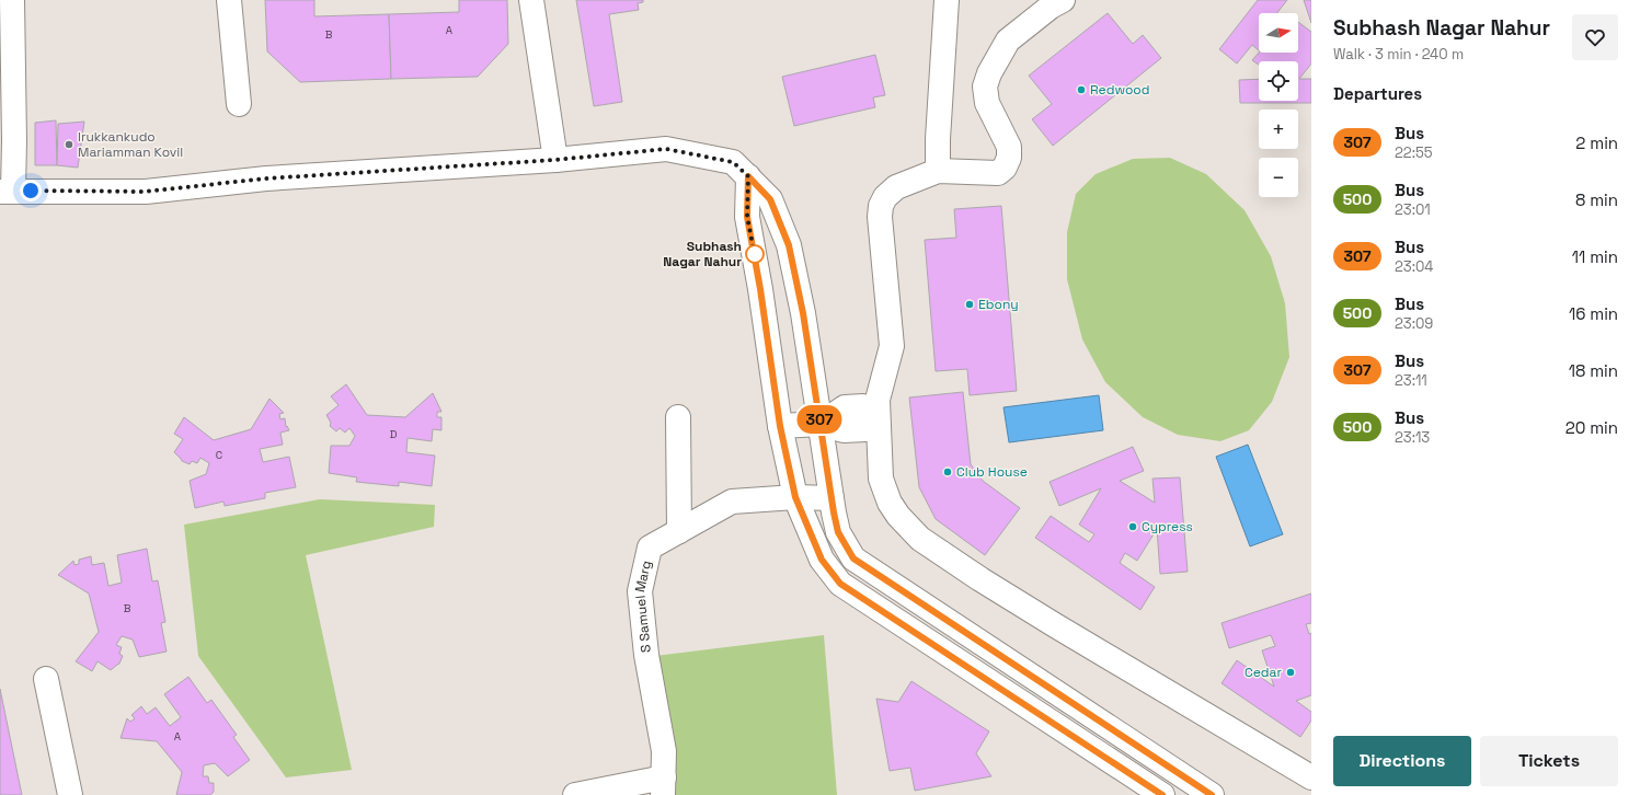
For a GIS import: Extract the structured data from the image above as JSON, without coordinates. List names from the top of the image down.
{
  "streets": {
    "street": ["S Samuel Marg"]
  },
  "places": [
    "Redwood",
    "Irukkankudo Mariamman Kovil",
    "Subhash Nagar Nahur",
    "Ebony",
    "Club House",
    "Cypress",
    "Cedar"
  ],
  "lines": ["bus line 307"],
  "house_numbers": [
    "A",
    "B",
    "D",
    "C",
    "B",
    "A"
  ],
  "north": "right",
  "page": {
    "on_map": "307",
    "heading": [
      ["Subhash Nagar Nahur", "Walk · 3 min · 240 m"],
      "Departures"
    ],
    "map_buttons": ["+", "−"],
    "list": [
      {
        "mark": "307",
        "name": "Bus",
        "note": "22:55",
        "value": "2 min"
      },
      {
        "mark": "500",
        "name": "Bus",
        "note": "23:01",
        "value": "8 min"
      },
      {
        "mark": "307",
        "name": "Bus",
        "note": "23:04",
        "value": "11 min"
      },
      {
        "mark": "500",
        "name": "Bus",
        "note": "23:09",
        "value": "16 min"
      },
      {
        "mark": "307",
        "name": "Bus",
        "note": "23:11",
        "value": "18 min"
      },
      {
        "mark": "500",
        "name": "Bus",
        "note": "23:13",
        "value": "20 min"
      }
    ],
    "buttons": ["Directions", "Tickets"]
  }
}
